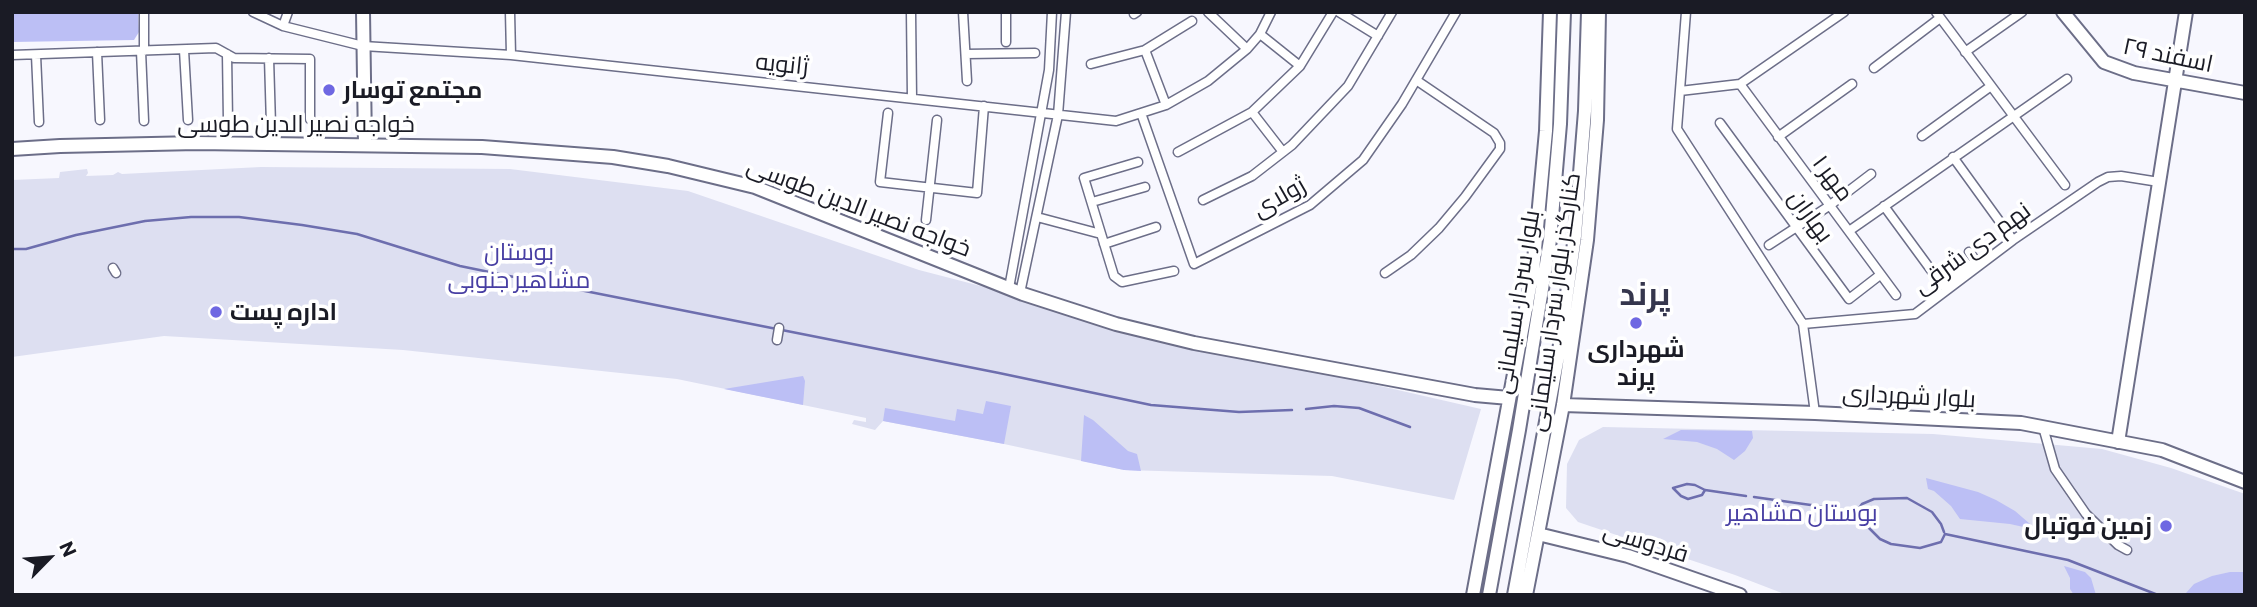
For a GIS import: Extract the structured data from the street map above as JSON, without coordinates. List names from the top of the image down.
{
  "streets": {
    "street": [
      "۲۹ اسفند",
      "ژانویه",
      "خواجه نصیر الدین طوسی",
      "مهر ۱",
      "ژولای",
      "بهاران",
      "نهم دی شرقی",
      "بلوار سردار سلیمانی",
      "کنارگذر بلوار سردار سلیمانی",
      "بلوار شهرداری",
      "فردوسی"
    ]
  },
  "crossings": [
    ["ژانویه", "ژولای"],
    ["خواجه نصیر الدین طوسی", "کنارگذر بلوار سردار سلیمانی"],
    ["مهر ۱", "بهاران"],
    ["کنارگذر بلوار سردار سلیمانی", "بلوار شهرداری"],
    ["کنارگذر بلوار سردار سلیمانی", "فردوسی"]
  ],
  "districts": ["پرند"],
  "parks": ["بوستان مشاهیر جنوبی", "بوستان مشاهیر"],
  "places": [
    "مجتمع توسار",
    "اداره پست",
    "شهرداری پرند",
    "زمین فوتبال"
  ],
  "north": "top right"
}
